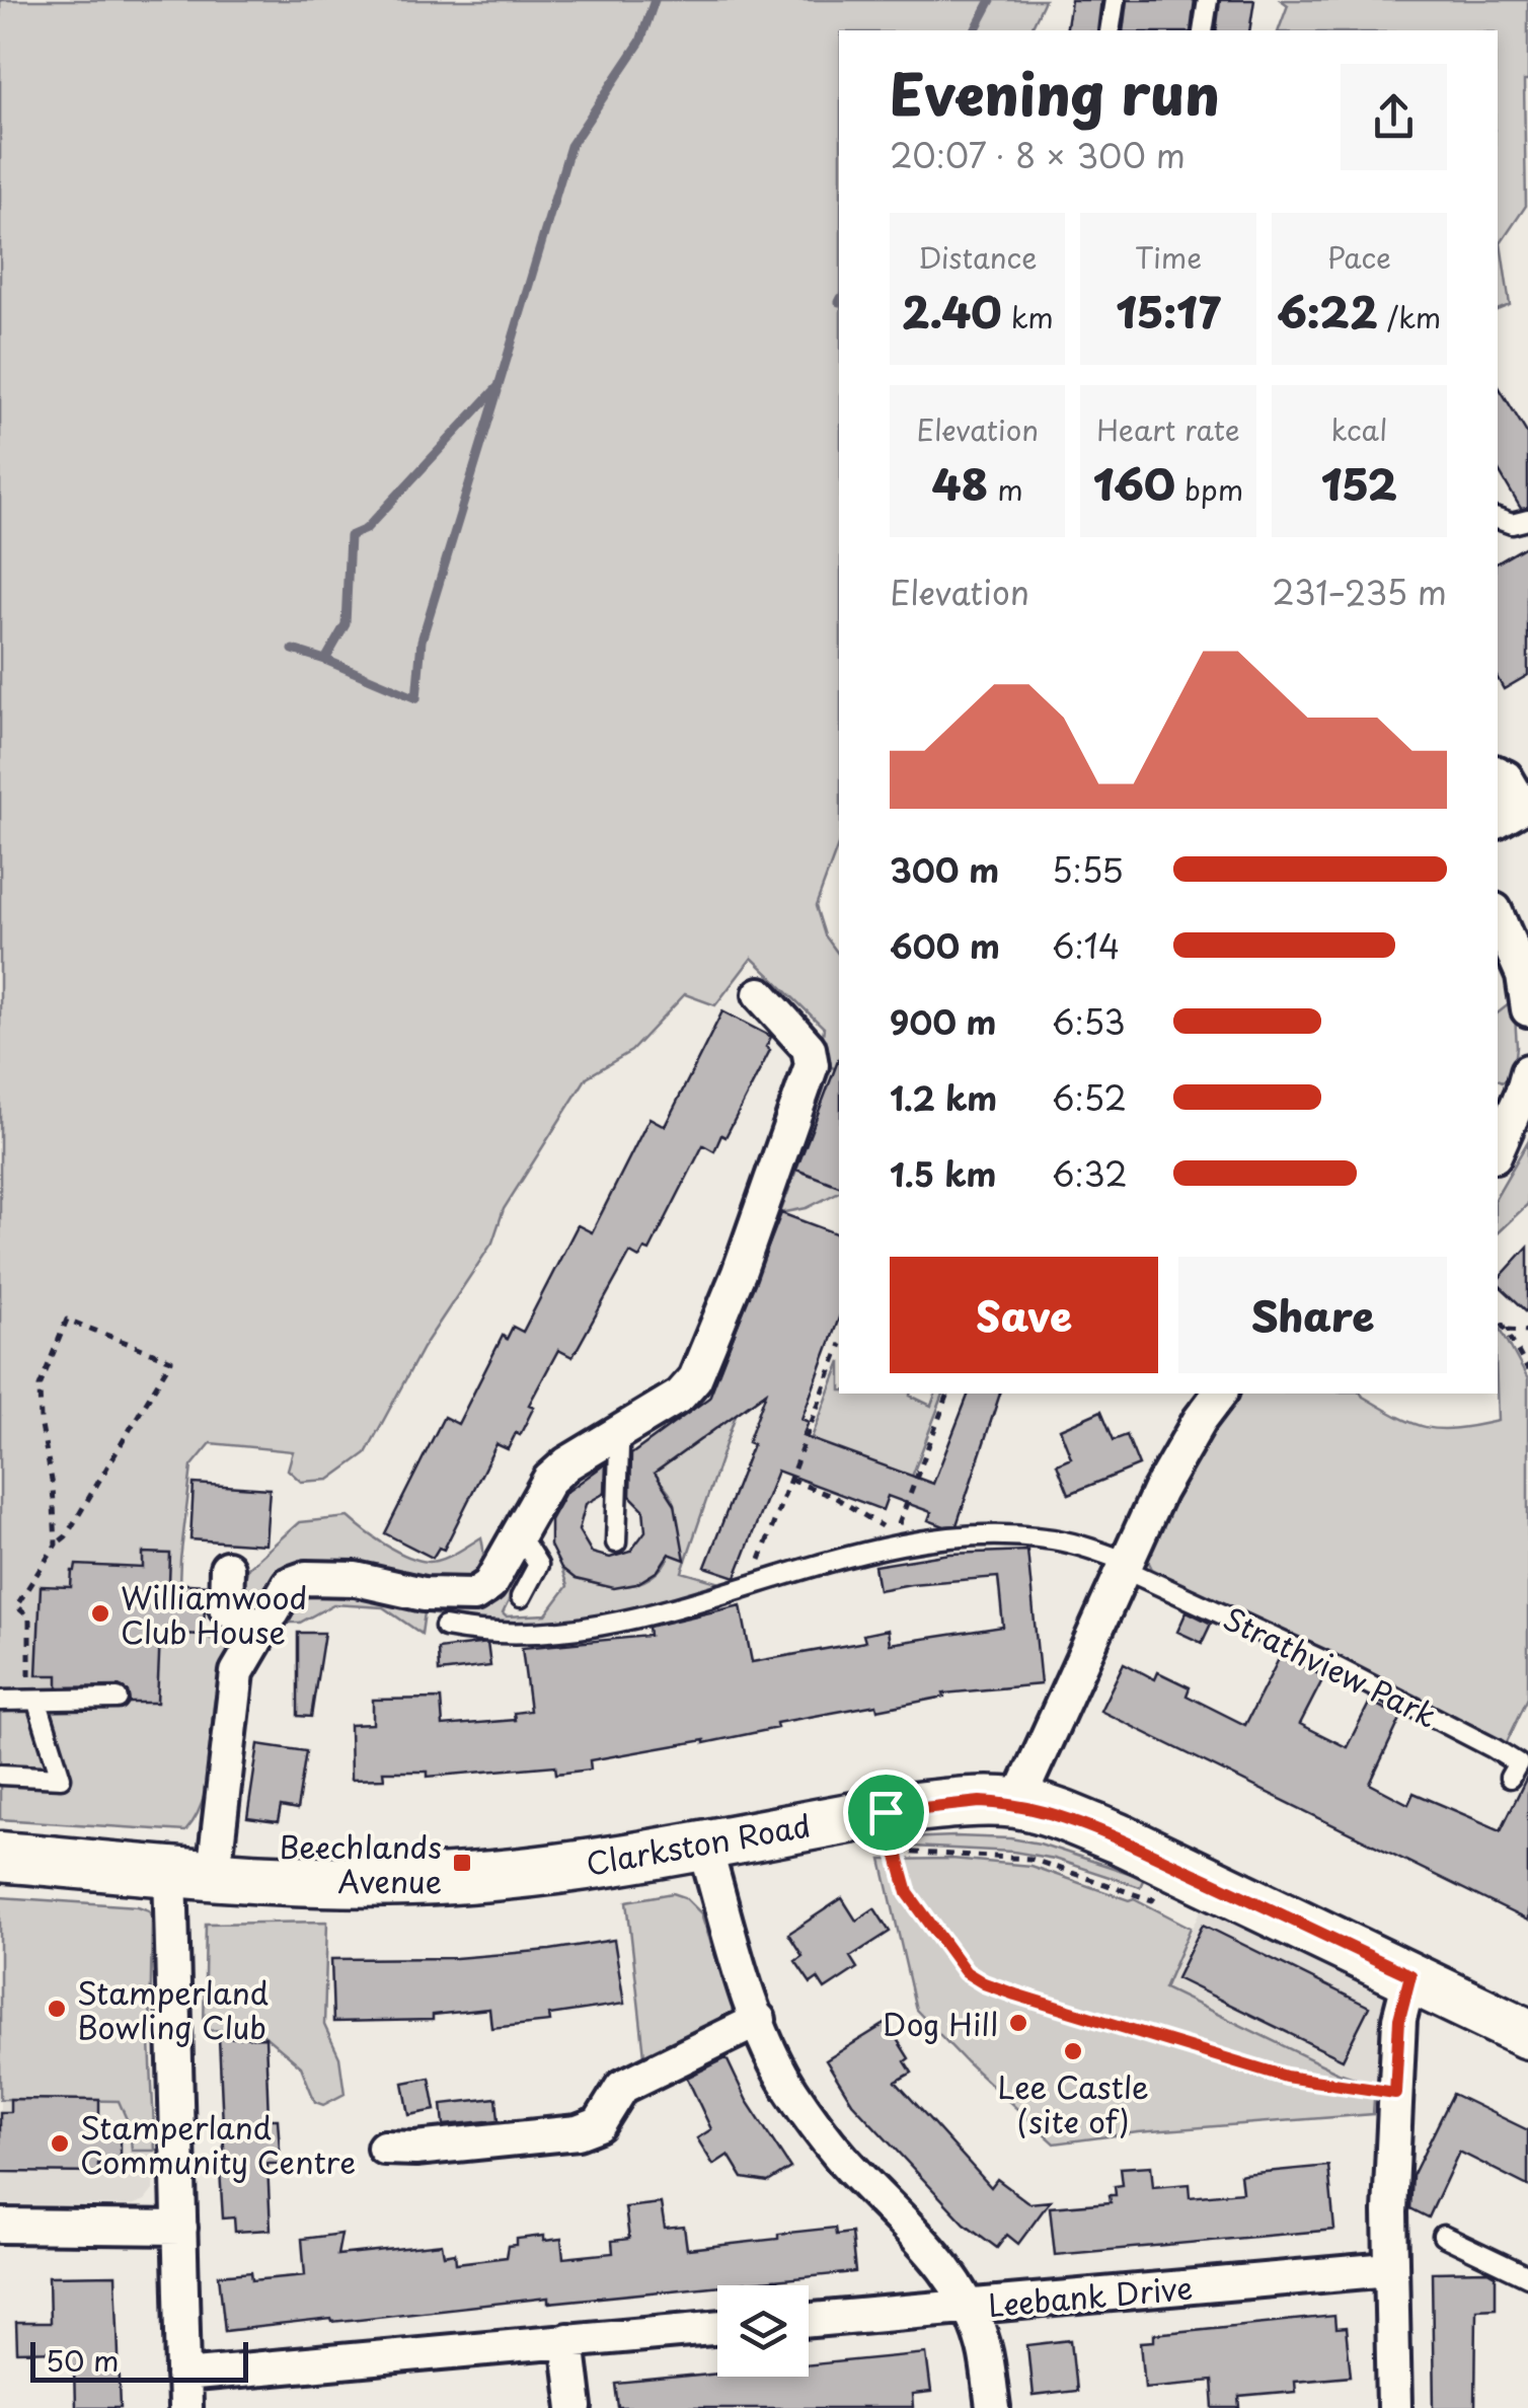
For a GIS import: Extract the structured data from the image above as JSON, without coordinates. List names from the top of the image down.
{
  "streets": {
    "main road": ["Clarkston Road"],
    "street": ["Leebank Drive"],
    "lane": ["Strathview Park"]
  },
  "places": {
    "other": [
      "Williamwood Club House",
      "Stamperland Bowling Club",
      "Dog Hill",
      "Lee Castle (site of)",
      "Stamperland Community Centre"
    ],
    "transit": ["Beechlands Avenue"]
  },
  "scale_bar": "50 m",
  "page": {
    "heading": ["Evening run", "20:07 · 8 × 300 m"],
    "stats": [
      ["Distance", "2.40 km"],
      ["Time", "15:17"],
      ["Pace", "6:22 /km"],
      ["Elevation", "48 m"],
      ["Heart rate", "160 bpm"],
      ["kcal", "152"]
    ],
    "chart": ["Elevation", "231–235 m"],
    "list": [
      {
        "name": "300 m",
        "note": "5:55"
      },
      {
        "name": "600 m",
        "note": "6:14"
      },
      {
        "name": "900 m",
        "note": "6:53"
      },
      {
        "name": "1.2 km",
        "note": "6:52"
      },
      {
        "name": "1.5 km",
        "note": "6:32"
      }
    ],
    "buttons": ["Save", "Share"],
    "scale": "50 m"
  }
}
